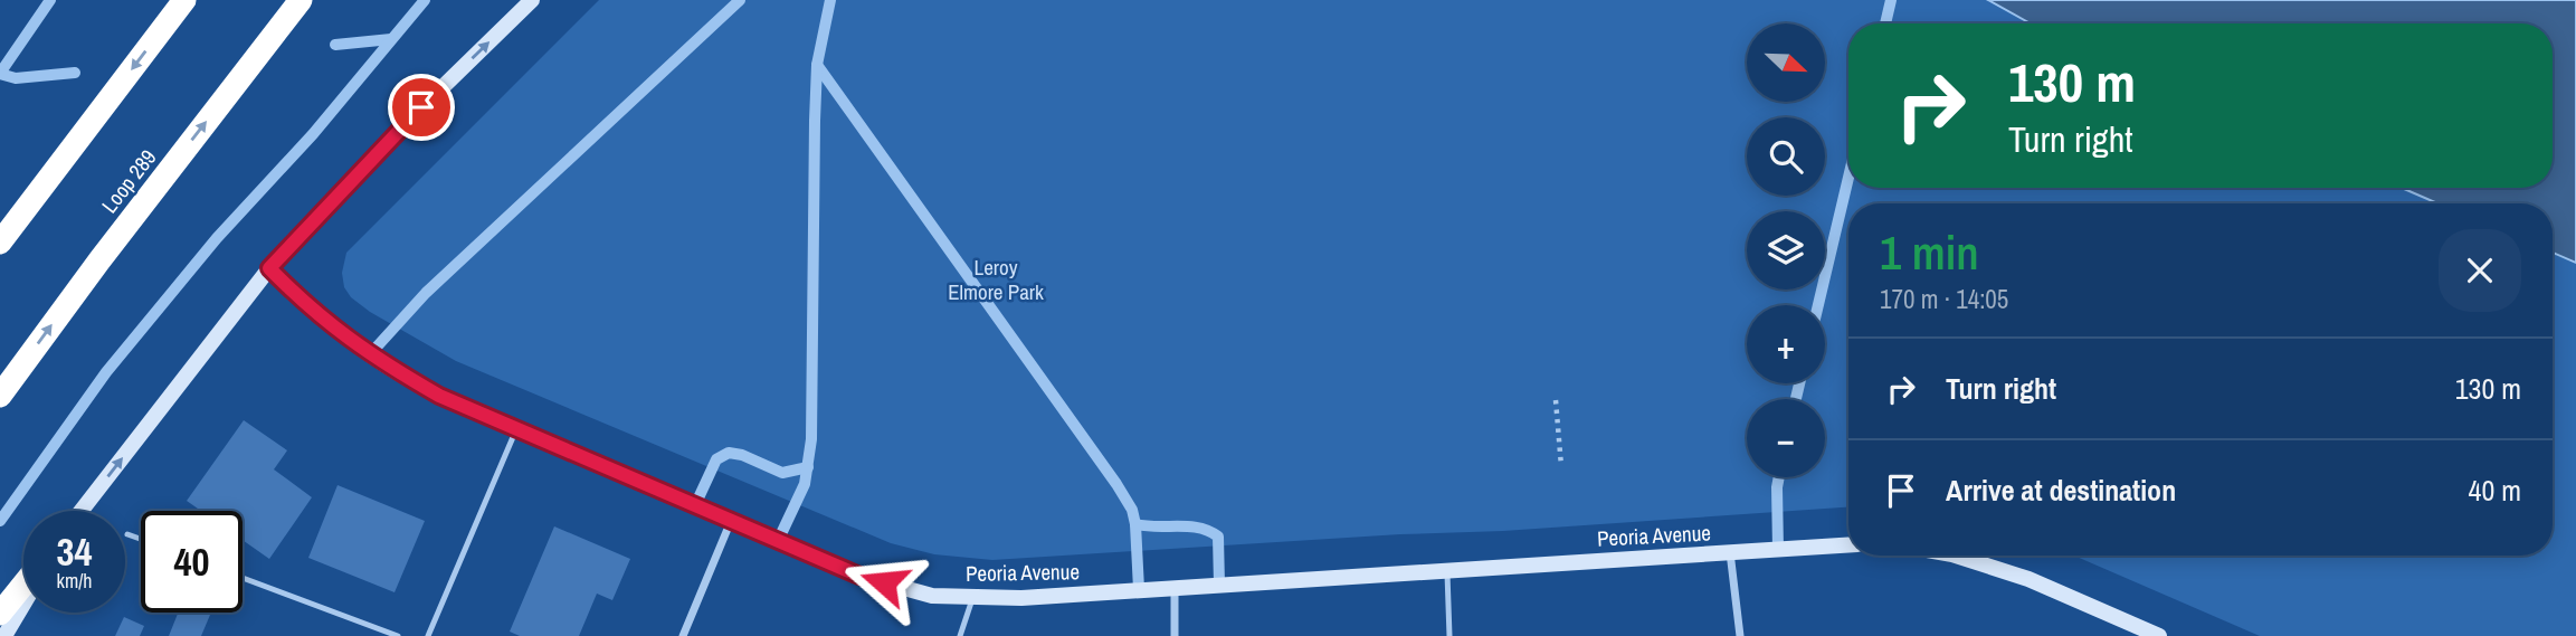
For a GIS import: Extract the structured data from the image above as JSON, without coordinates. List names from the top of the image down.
{
  "streets": {
    "highway": ["Loop 289"],
    "street": ["Peoria Avenue"]
  },
  "parks": ["Leroy Elmore Park"],
  "north": "bottom right",
  "page": {
    "map_buttons": ["+", "−"],
    "turn": ["130 m", "Turn right"],
    "heading": ["1 min", "170 m · 14:05"],
    "list": [
      {
        "name": "Turn right",
        "value": "130 m"
      },
      {
        "name": "Arrive at destination",
        "value": "40 m"
      }
    ],
    "speed": "34 km/h",
    "limit": "40"
  }
}
